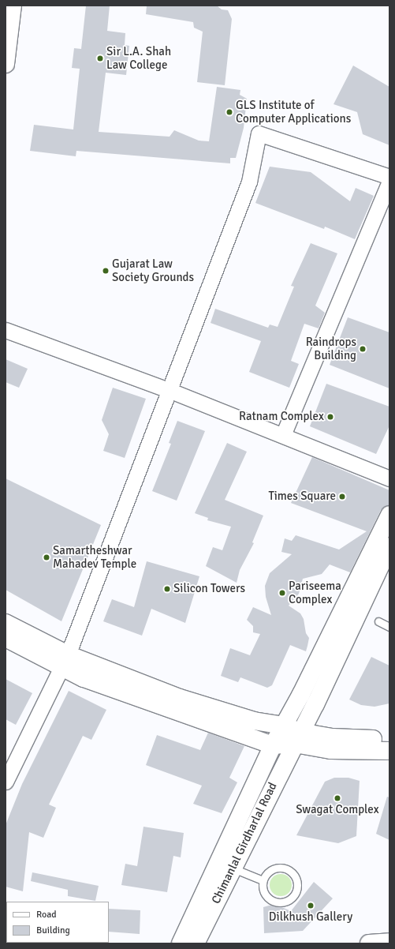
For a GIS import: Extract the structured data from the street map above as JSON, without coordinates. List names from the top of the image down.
{
  "streets": {
    "main road": ["Chimanlal Girdharlal Road"]
  },
  "places": [
    "Sir L.A. Shah Law College",
    "GLS Institute of Computer Applications",
    "Gujarat Law Society Grounds",
    "Raindrops Building",
    "Ratnam Complex",
    "Times Square",
    "Samartheshwar Mahadev Temple",
    "Silicon Towers",
    "Pariseema Complex",
    "Swagat Complex",
    "Dilkhush Gallery"
  ],
  "legend": ["Road", "Building"]
}
